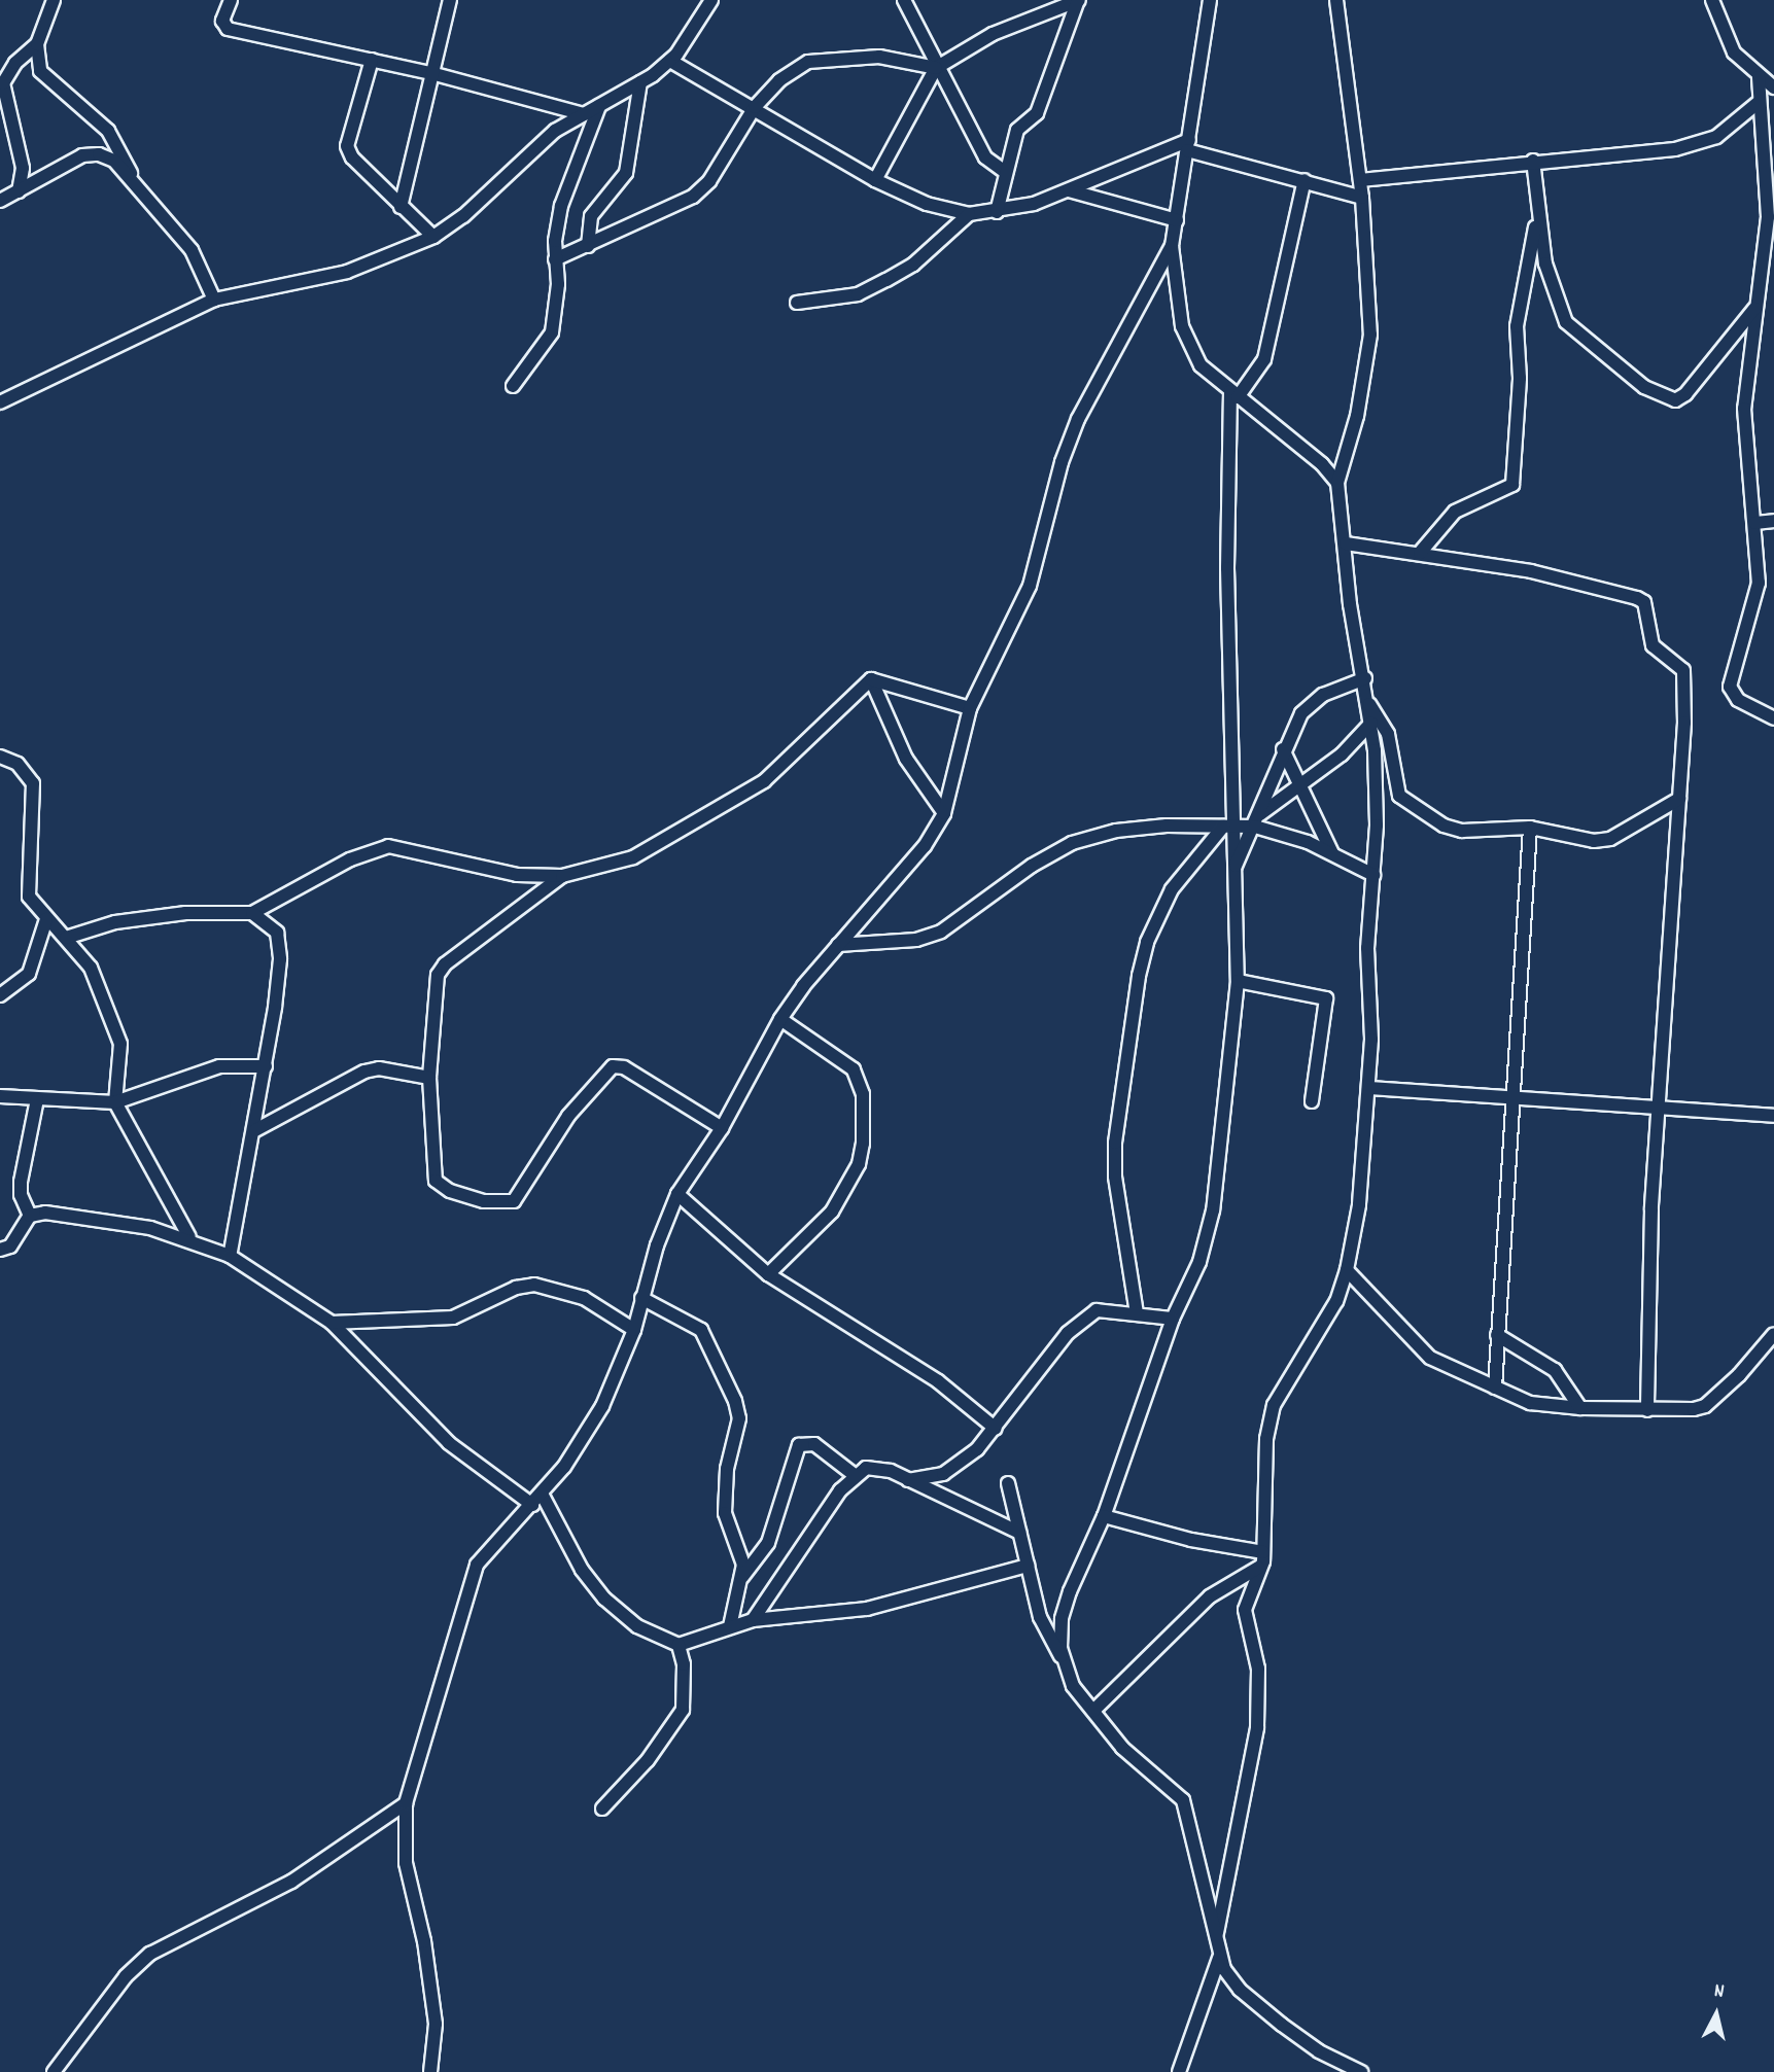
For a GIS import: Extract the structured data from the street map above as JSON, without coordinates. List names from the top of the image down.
{
  "north": "top"
}
